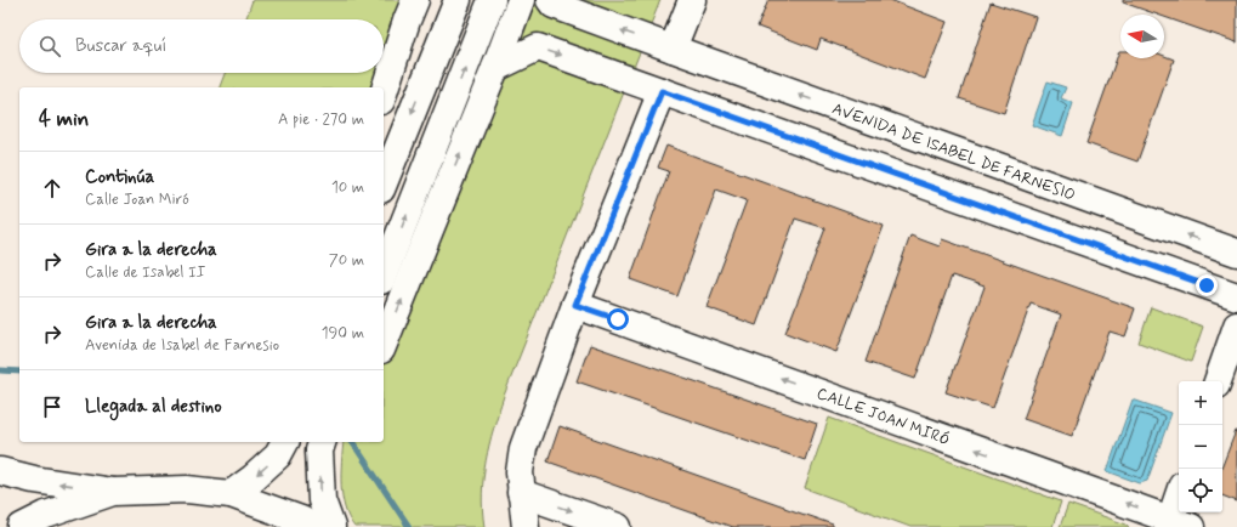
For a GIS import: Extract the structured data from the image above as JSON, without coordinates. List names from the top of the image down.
{
  "streets": {
    "main road": ["AVENIDA DE ISABEL DE FARNESIO", "CALLE JOAN MIRÓ"]
  },
  "north": "left",
  "page": {
    "search": "Buscar aquí",
    "heading": ["4 min", "A pie · 270 m"],
    "list": [
      ["Continúa", "Calle Joan Miró", "10 m"],
      ["Gira a la derecha", "Calle de Isabel II", "70 m"],
      ["Gira a la derecha", "Avenida de Isabel de Farnesio", "190 m"],
      "Llegada al destino"
    ],
    "map_buttons": ["+", "−"]
  }
}
